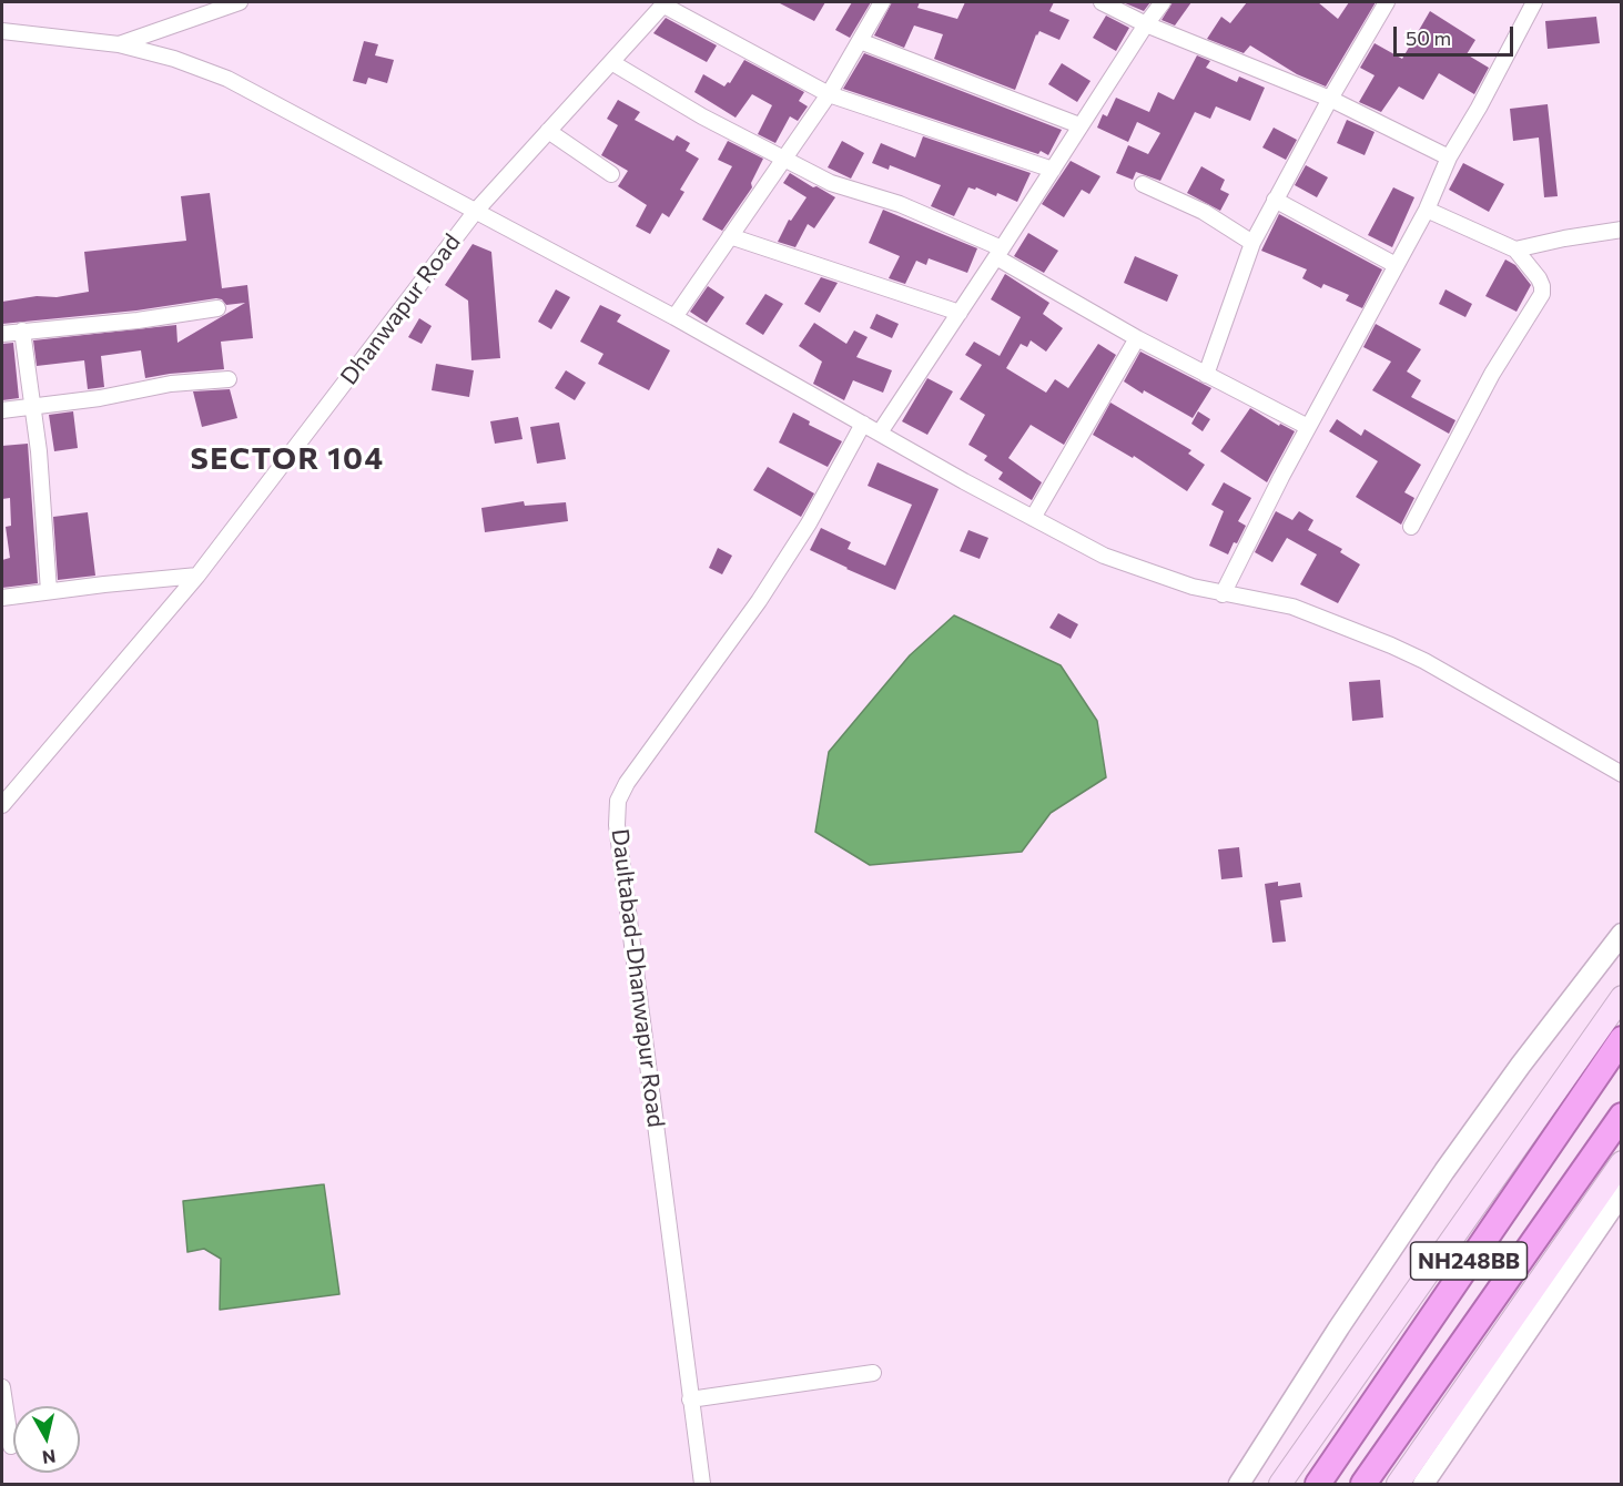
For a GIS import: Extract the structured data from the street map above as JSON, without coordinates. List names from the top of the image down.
{
  "streets": {
    "highway": ["NH248BB"],
    "street": ["Dhanwapur Road", "Daultabad-Dhanwapur Road"]
  },
  "districts": ["SECTOR 104"],
  "scale_bar": "50 m",
  "north": "bottom"
}
